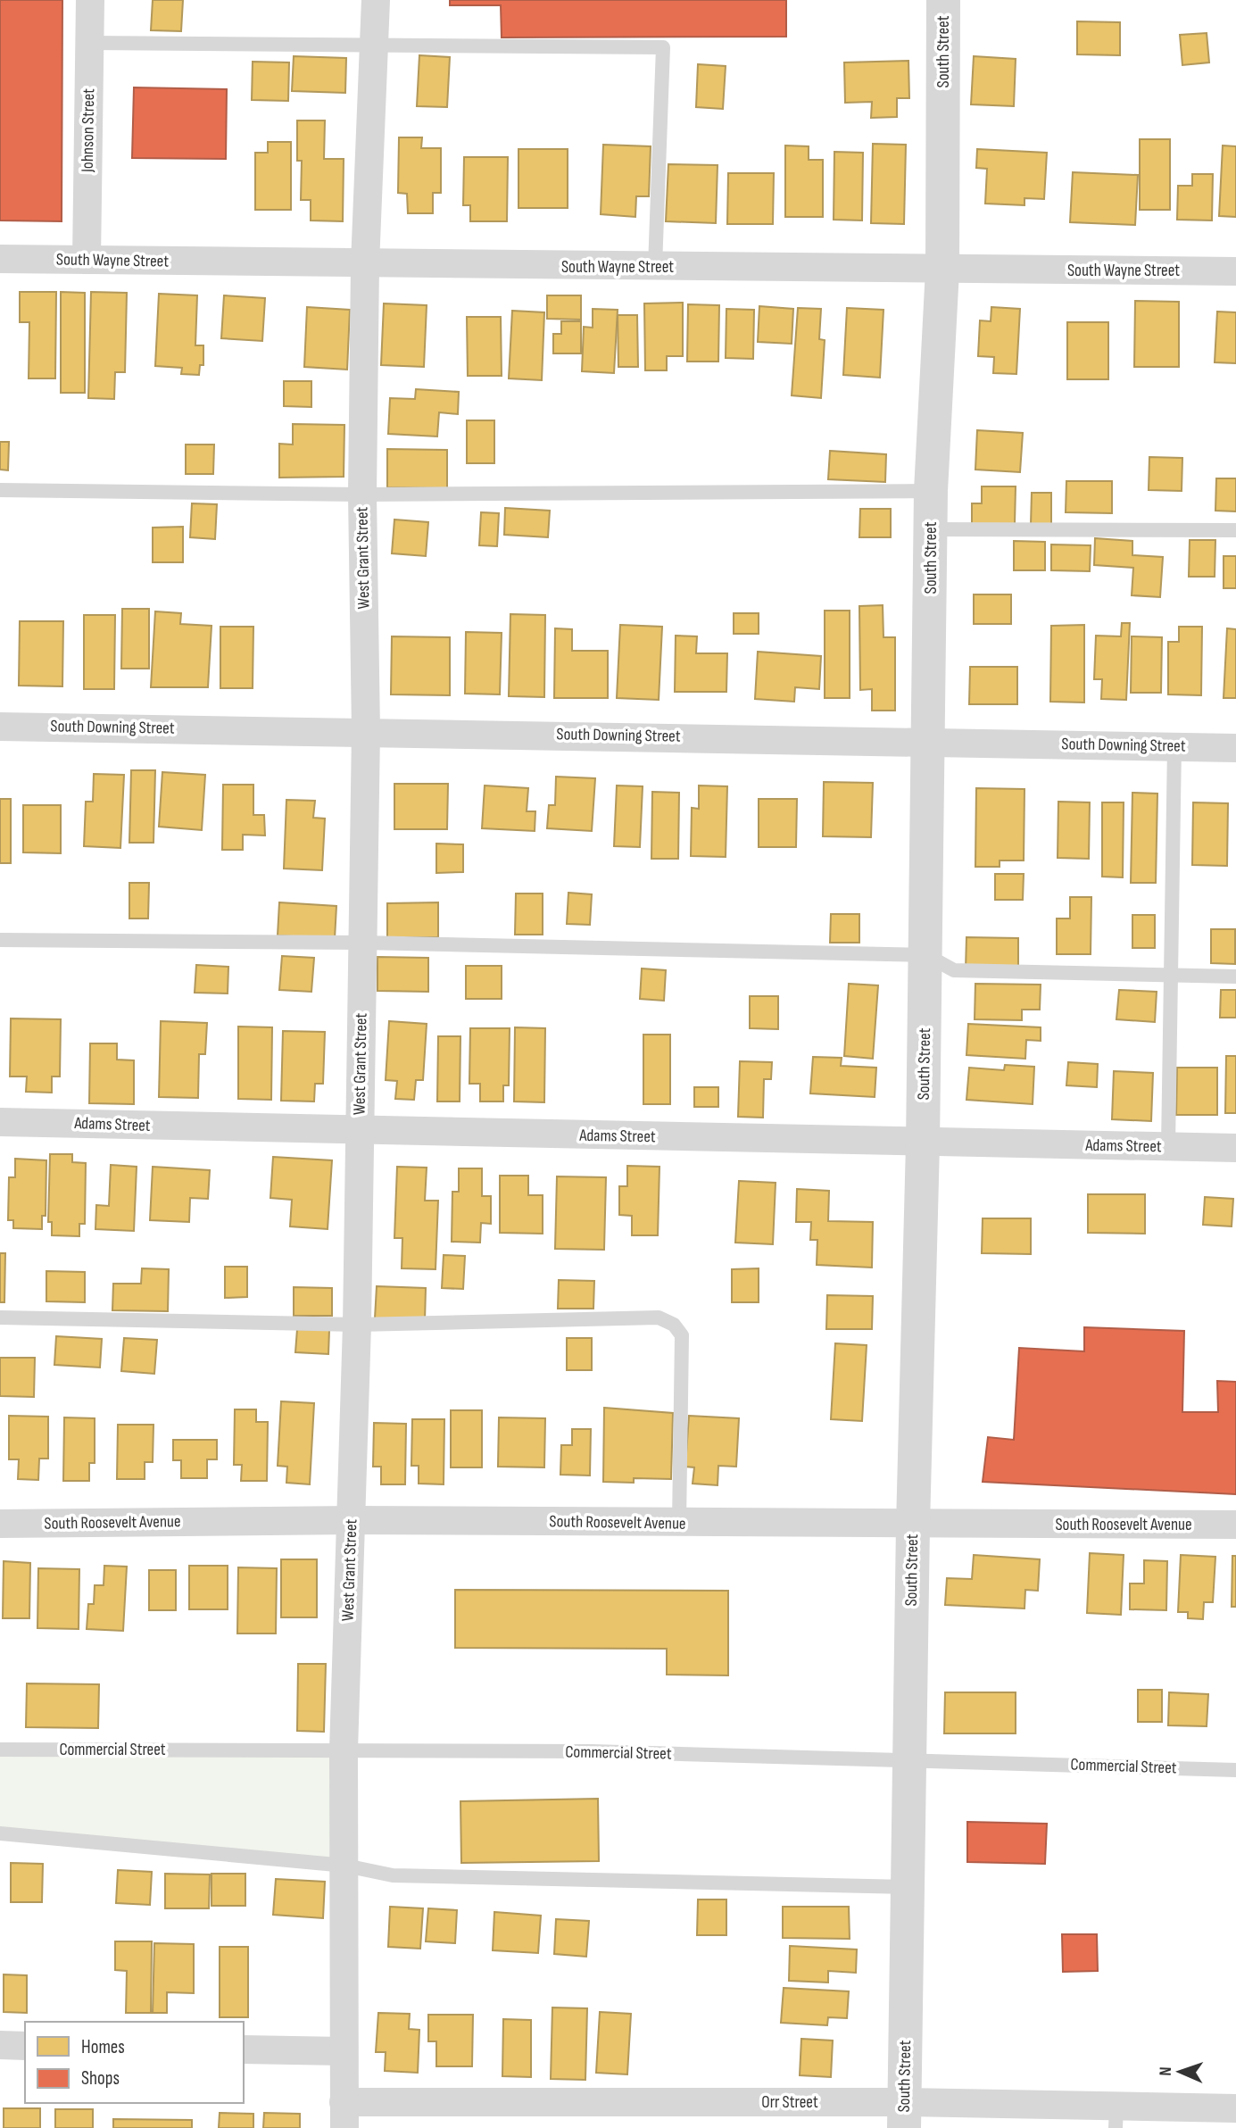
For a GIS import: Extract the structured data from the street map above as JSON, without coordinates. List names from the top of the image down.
{
  "streets": {
    "street": [
      "South Street",
      "Johnson Street",
      "South Wayne Street",
      "West Grant Street",
      "South Downing Street",
      "Adams Street",
      "South Roosevelt Avenue",
      "Orr Street"
    ],
    "lane": ["Commercial Street"]
  },
  "crossings": [
    ["South Street", "South Wayne Street"],
    ["South Street", "South Downing Street"],
    ["South Street", "Adams Street"],
    ["South Street", "South Roosevelt Avenue"],
    ["South Street", "Commercial Street"],
    ["South Street", "Orr Street"],
    ["Johnson Street", "South Wayne Street"],
    ["South Wayne Street", "West Grant Street"],
    ["West Grant Street", "South Downing Street"],
    ["West Grant Street", "Adams Street"],
    ["West Grant Street", "South Roosevelt Avenue"],
    ["West Grant Street", "Commercial Street"],
    ["West Grant Street", "Orr Street"]
  ],
  "legend": ["Homes", "Shops"],
  "north": "left"
}
